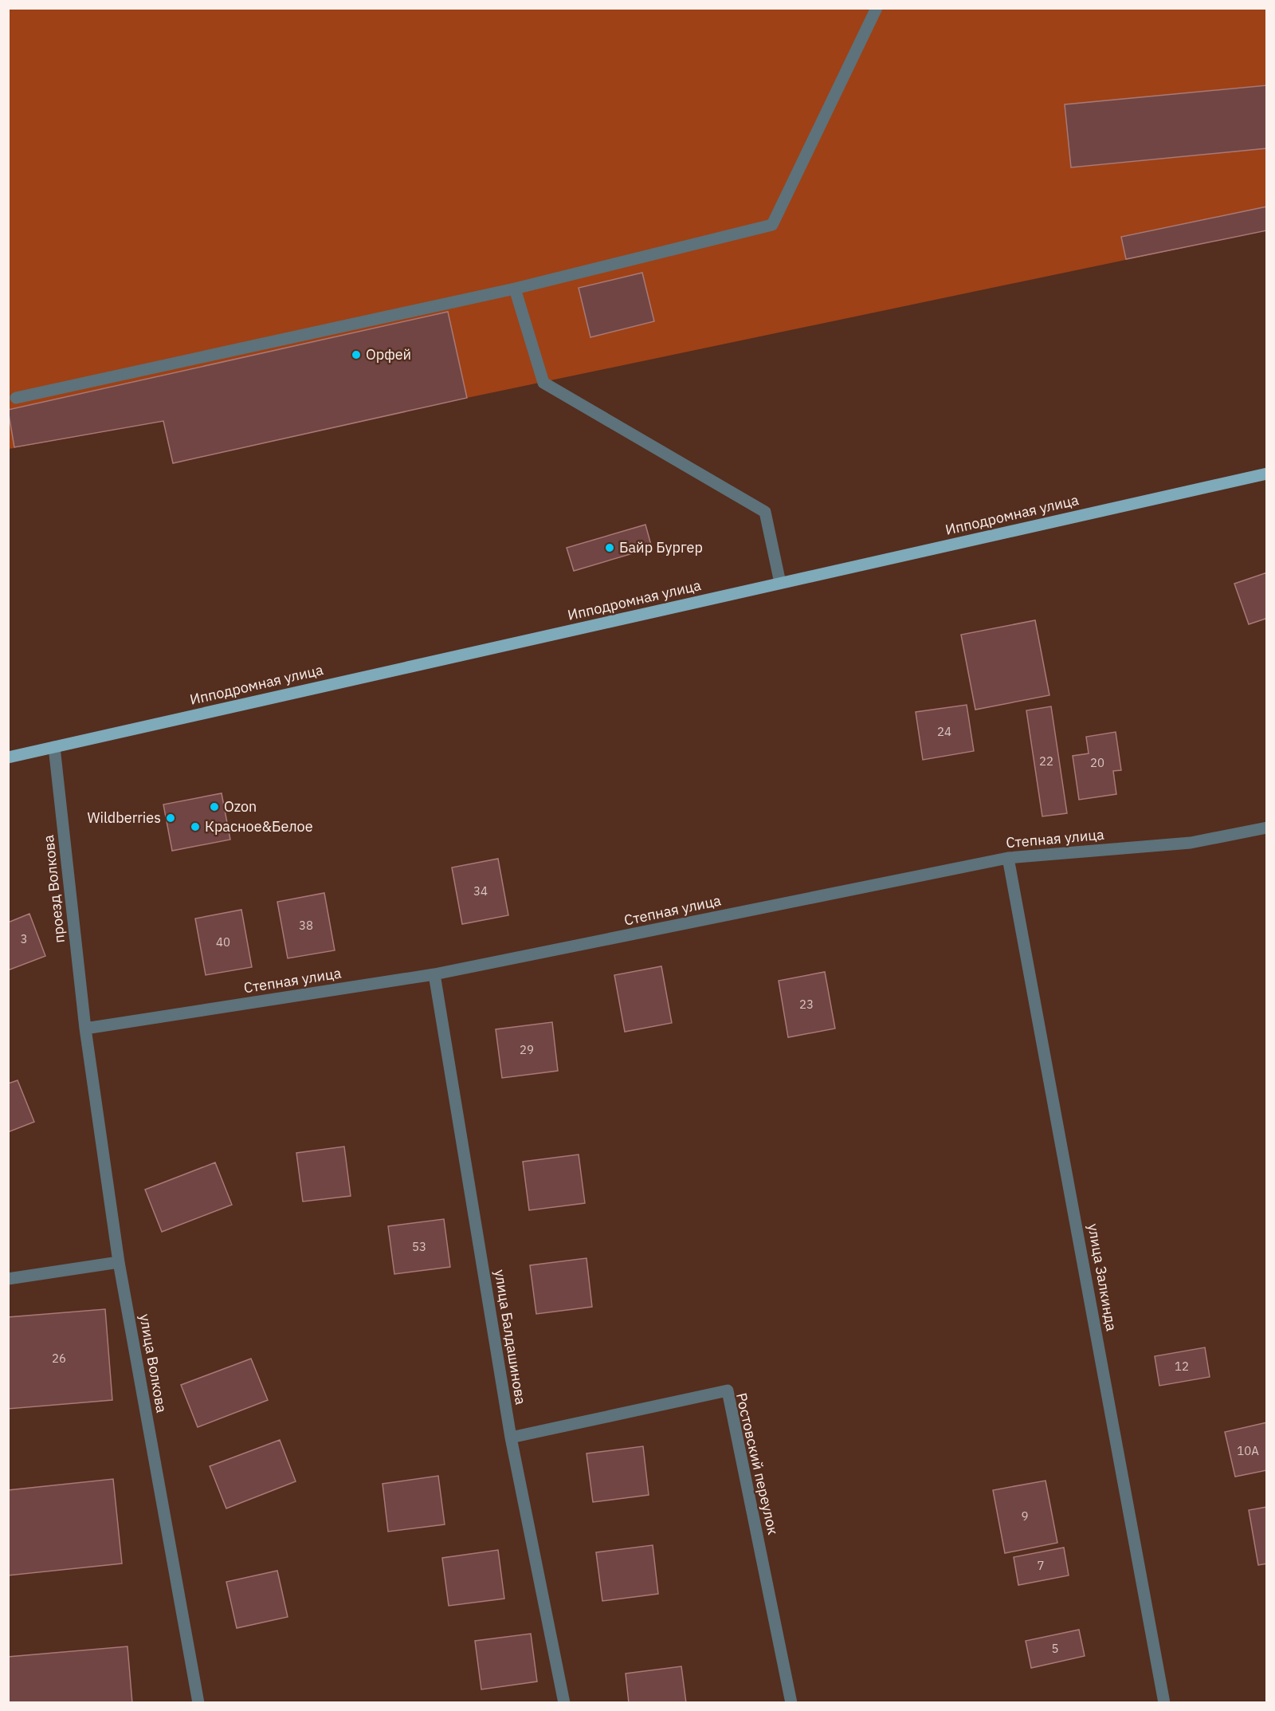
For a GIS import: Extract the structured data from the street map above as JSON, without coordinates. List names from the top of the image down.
{
  "streets": {
    "main road": ["Ипподромная улица"],
    "street": [
      "Степная улица",
      "проезд Волкова",
      "улица Залкинда",
      "улица Балдашинова",
      "улица Волкова",
      "Ростовский переулок"
    ]
  },
  "crossings": [
    ["Ипподромная улица", "проезд Волкова"],
    ["Степная улица", "проезд Волкова"],
    ["Степная улица", "улица Залкинда"],
    ["Степная улица", "улица Балдашинова"],
    ["Степная улица", "улица Волкова"],
    ["проезд Волкова", "улица Волкова"],
    ["улица Балдашинова", "Ростовский переулок"]
  ],
  "places": [
    "Орфей",
    "Байр Бургер",
    "Ozon",
    "Wildberries",
    "Красное&Белое"
  ],
  "house_numbers": [
    "24",
    "22",
    "20",
    "34",
    "38",
    "3",
    "40",
    "23",
    "29",
    "53",
    "26",
    "12",
    "10А",
    "9",
    "7",
    "5"
  ]
}
